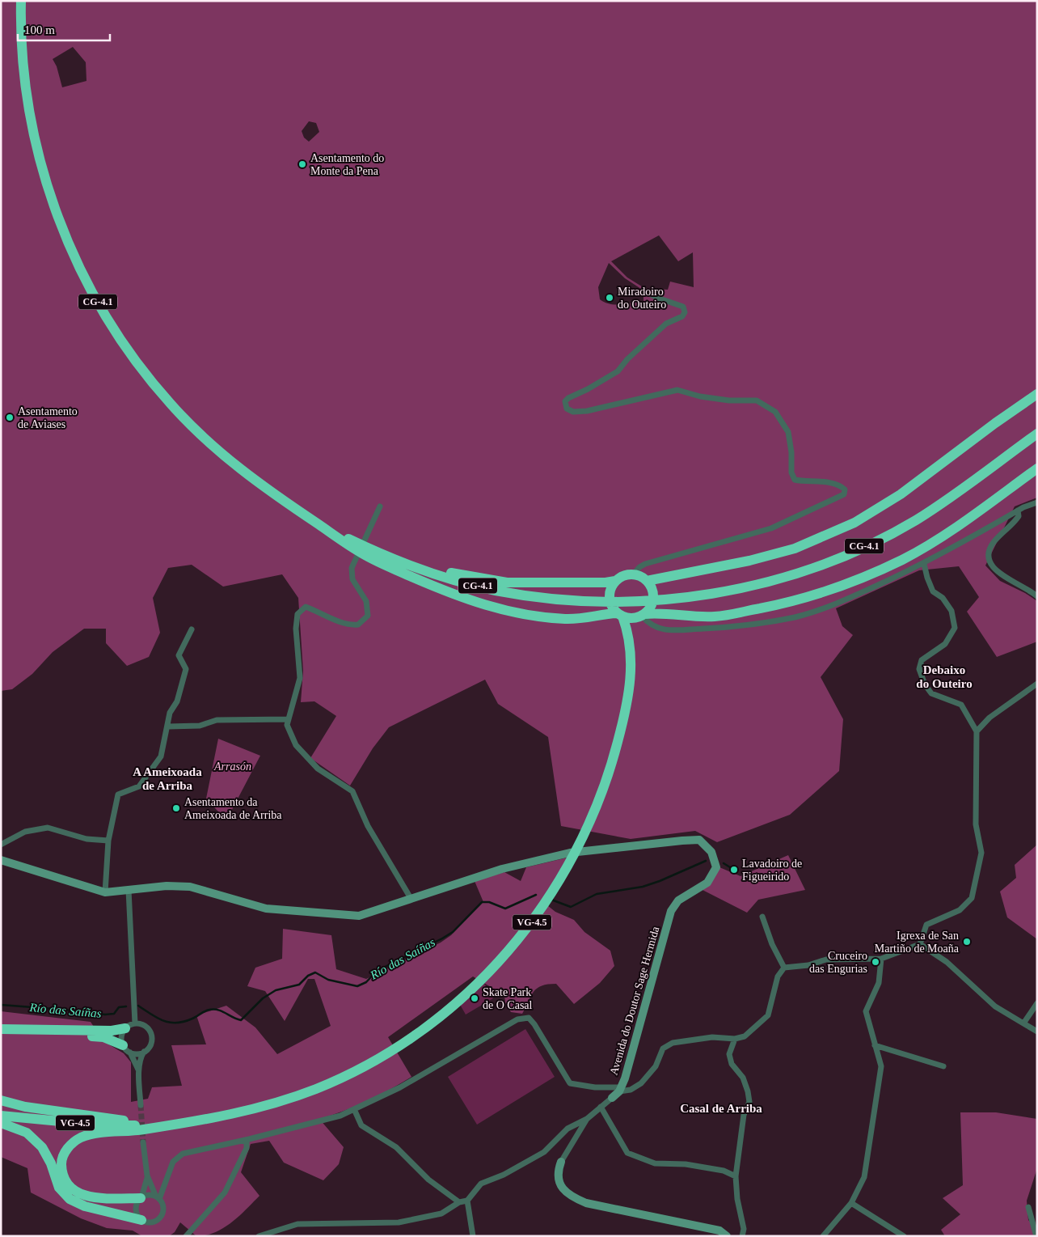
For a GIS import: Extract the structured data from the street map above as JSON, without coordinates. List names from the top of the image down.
{
  "streets": {
    "highway": ["CG-4.1", "VG-4.5"],
    "street": ["Avenida do Doutor Sage Hermida"]
  },
  "districts": ["Debaixo do Outeiro", "A Ameixoada de Arriba", "Casal de Arriba"],
  "water": ["Río das Saíñas"],
  "parks": ["Arrasón"],
  "places": [
    "Asentamento do Monte da Pena",
    "Miradoiro do Outeiro",
    "Asentamento de Aviases",
    "Asentamento da Ameixoada de Arriba",
    "Lavadoiro de Figueirido",
    "Igrexa de San Martiño de Moaña",
    "Cruceiro das Engurias",
    "Skate Park de O Casal"
  ],
  "scale_bar": "100 m"
}
